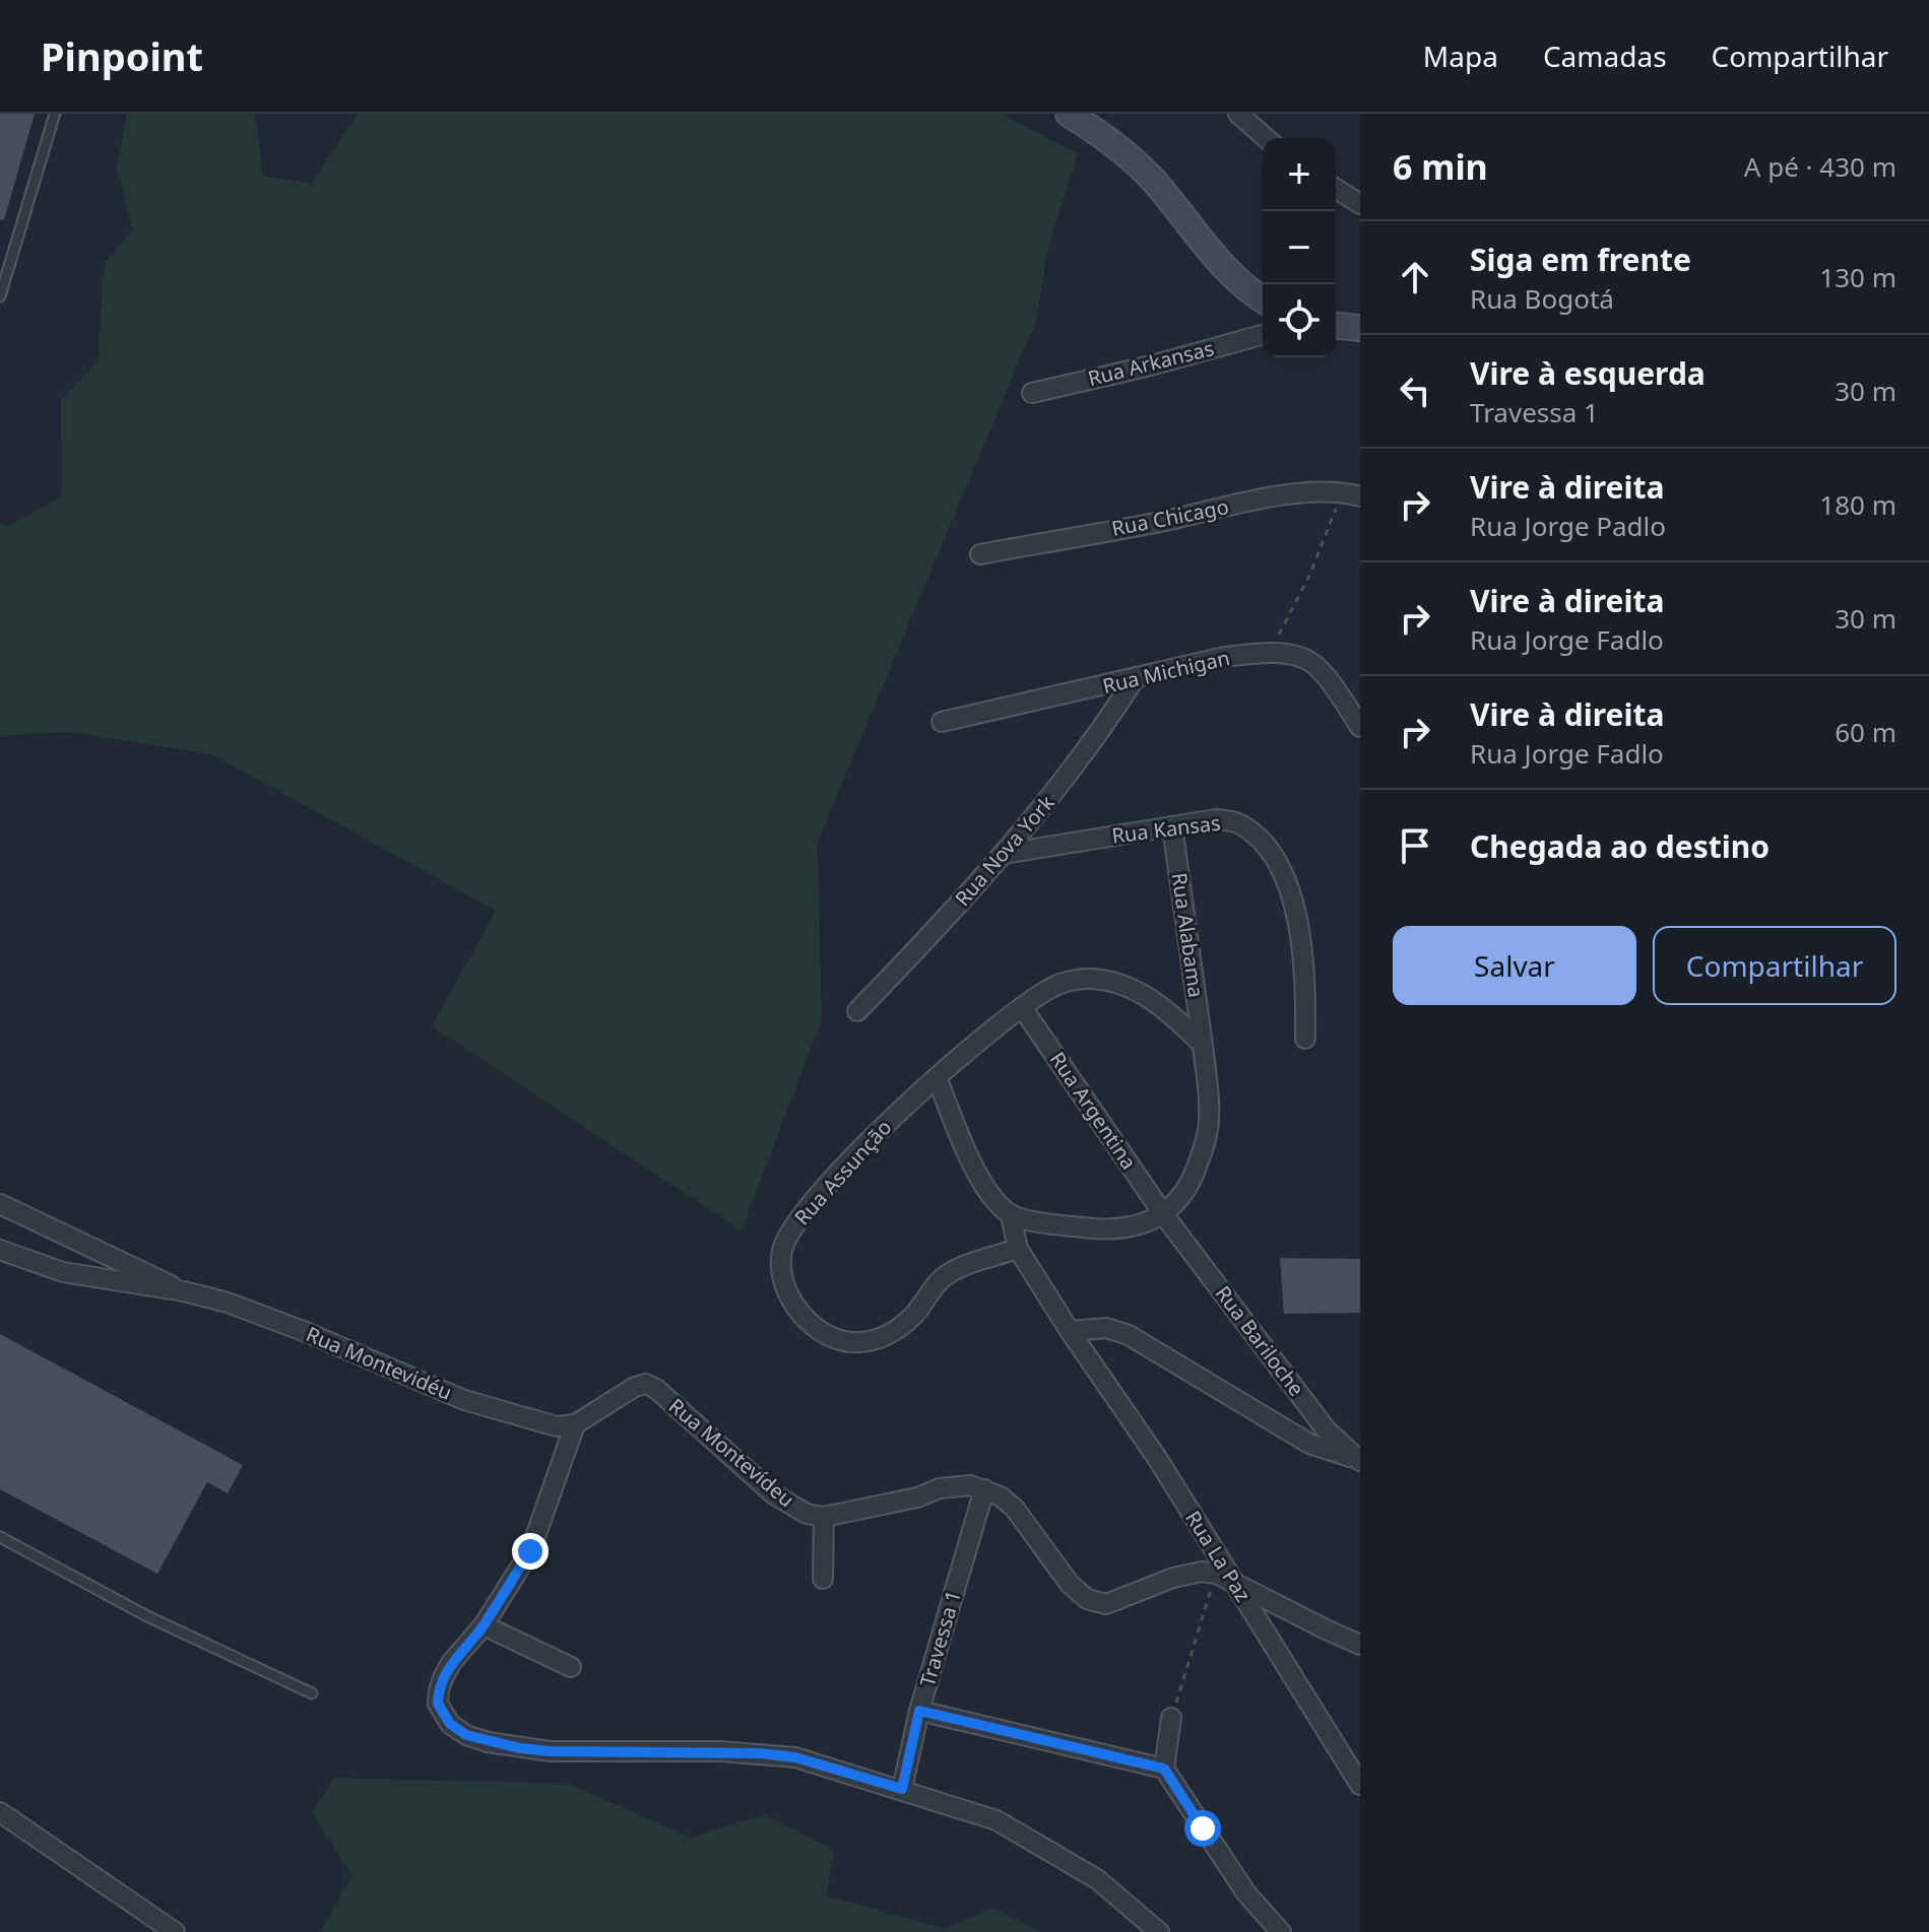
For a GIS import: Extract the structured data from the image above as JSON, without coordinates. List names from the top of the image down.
{
  "streets": {
    "street": [
      "Rua Arkansas",
      "Rua Chicago",
      "Rua Michigan",
      "Rua Kansas",
      "Rua Nova York",
      "Rua Alabama",
      "Rua Argentina",
      "Rua Assunção",
      "Rua Bariloche",
      "Rua Montevidéu",
      "Rua Montevídeu",
      "Rua La Paz",
      "Travessa 1"
    ]
  },
  "crossings": [
    ["Rua Michigan", "Rua Nova York"],
    ["Rua Kansas", "Rua Nova York"],
    ["Rua Kansas", "Rua Alabama"],
    ["Rua Alabama", "Rua Argentina"],
    ["Rua Alabama", "Rua Assunção"],
    ["Rua Alabama", "Rua Bariloche"],
    ["Rua Argentina", "Rua Assunção"],
    ["Rua Argentina", "Rua Bariloche"],
    ["Rua Montevidéu", "Rua Montevídeu"]
  ],
  "page": {
    "header": "Pinpoint",
    "nav": ["Mapa", "Camadas", "Compartilhar"],
    "heading": ["6 min", "A pé · 430 m"],
    "map_buttons": ["+", "−"],
    "list": [
      ["Siga em frente", "Rua Bogotá", "130 m"],
      ["Vire à esquerda", "Travessa 1", "30 m"],
      ["Vire à direita", "Rua Jorge Padlo", "180 m"],
      ["Vire à direita", "Rua Jorge Fadlo", "30 m"],
      ["Vire à direita", "Rua Jorge Fadlo", "60 m"],
      "Chegada ao destino"
    ],
    "buttons": ["Salvar", "Compartilhar"]
  }
}
